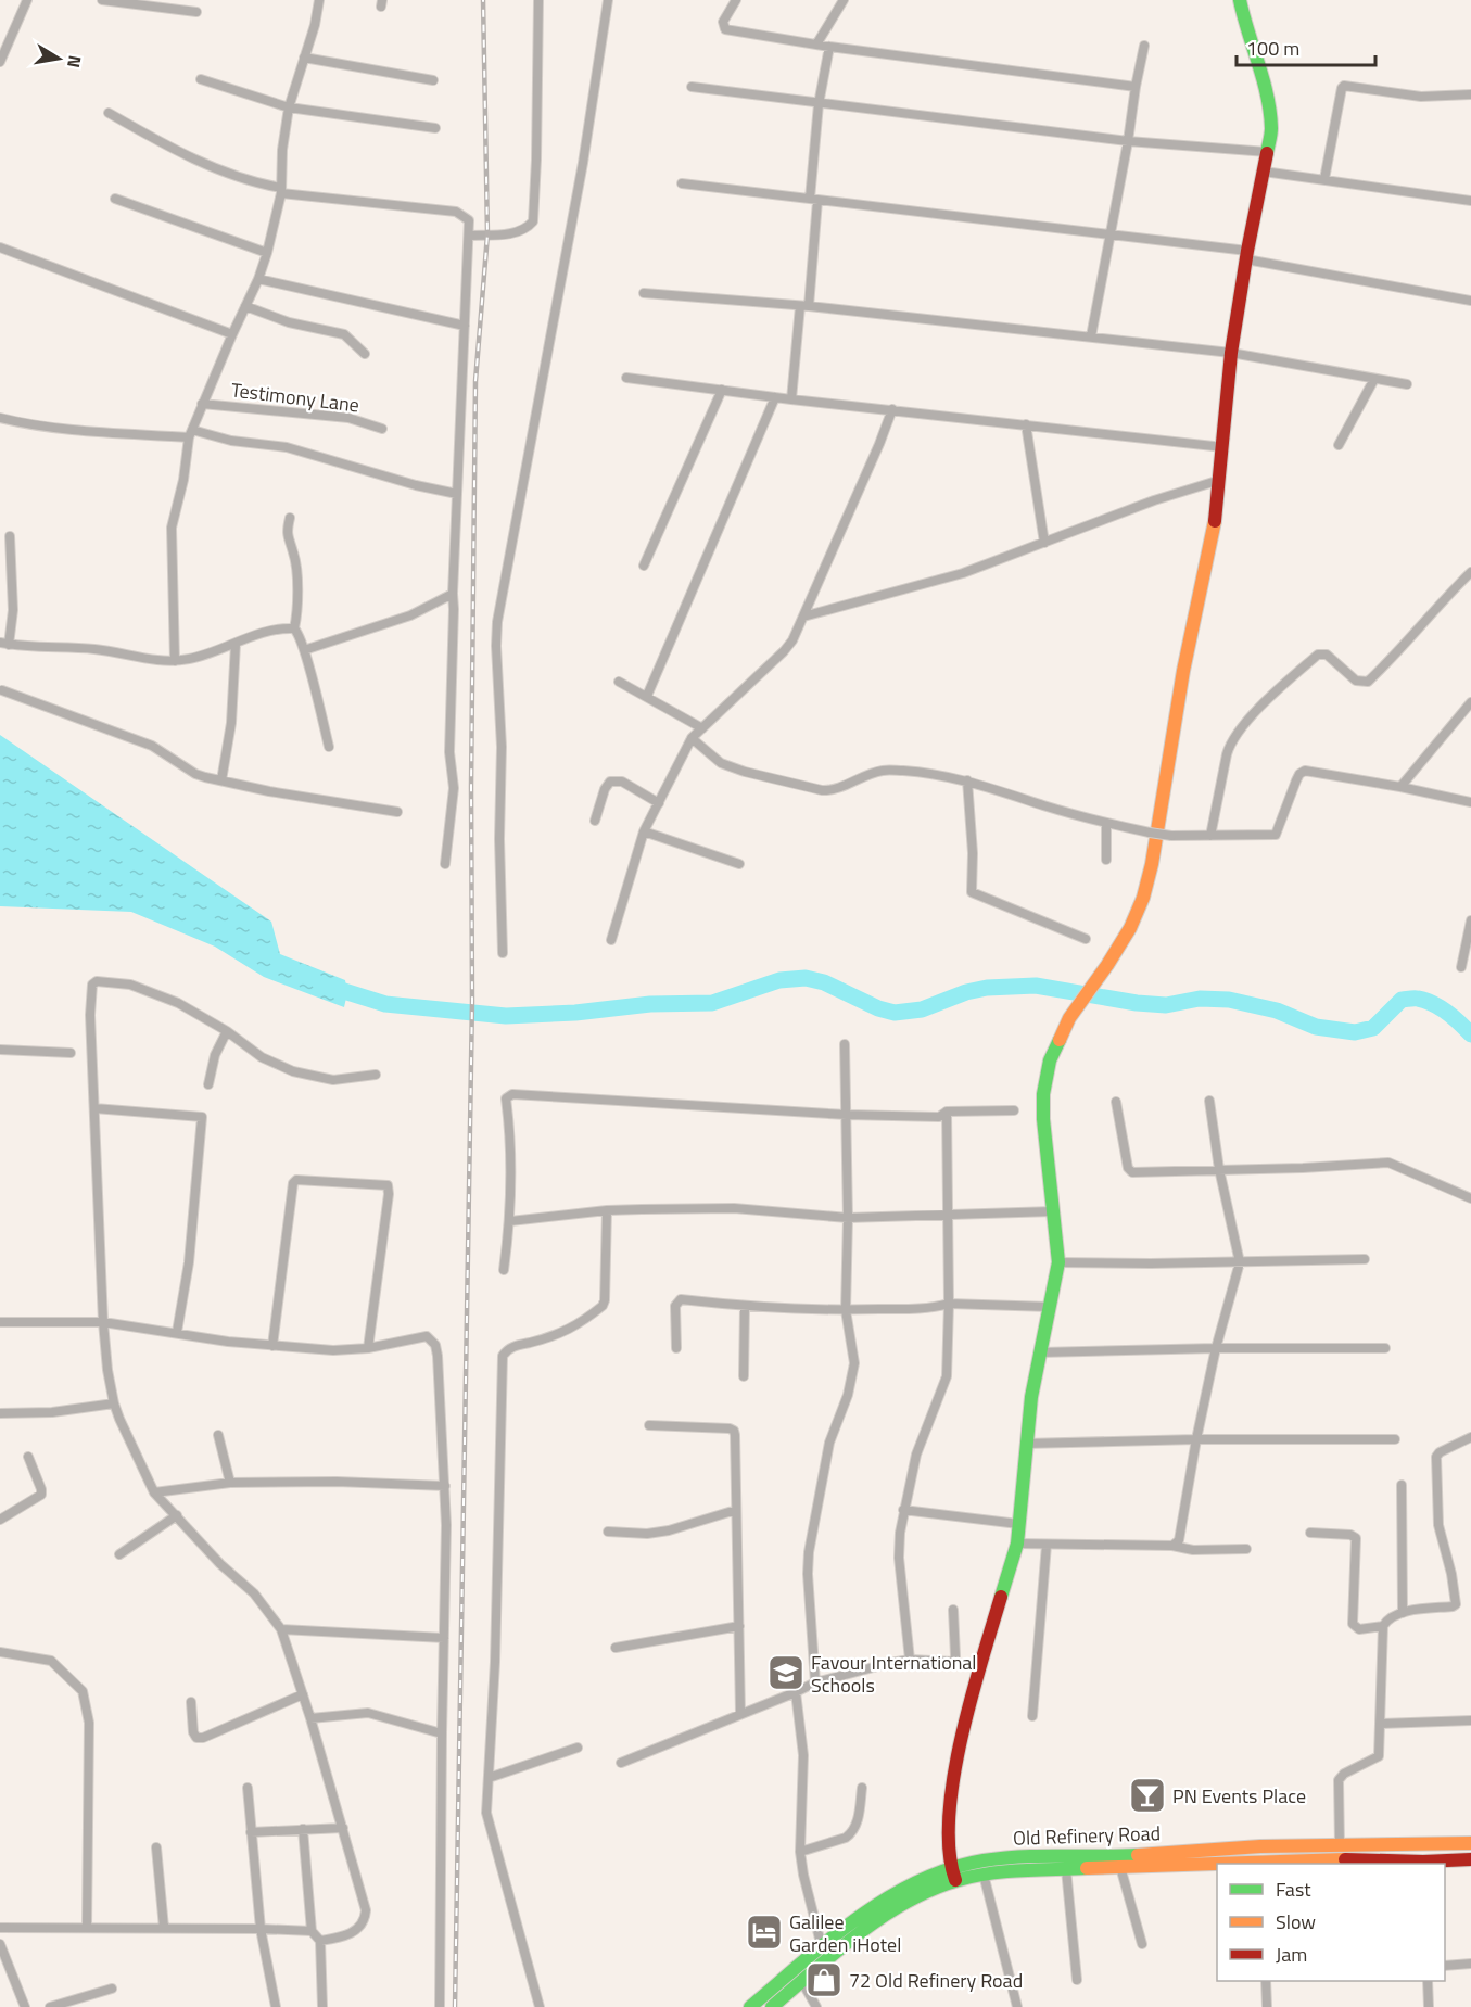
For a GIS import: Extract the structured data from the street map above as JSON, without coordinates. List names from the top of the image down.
{
  "streets": {
    "street": ["Testimony Lane", "Old Refinery Road"]
  },
  "places": {
    "school or university": ["Favour International Schools"],
    "bar": ["PN Events Place"],
    "hotel": ["Galilee Garden iHotel"],
    "shop": ["72 Old Refinery Road"]
  },
  "legend": ["Fast", "Slow", "Jam"],
  "scale_bar": "100 m",
  "north": "right"
}
